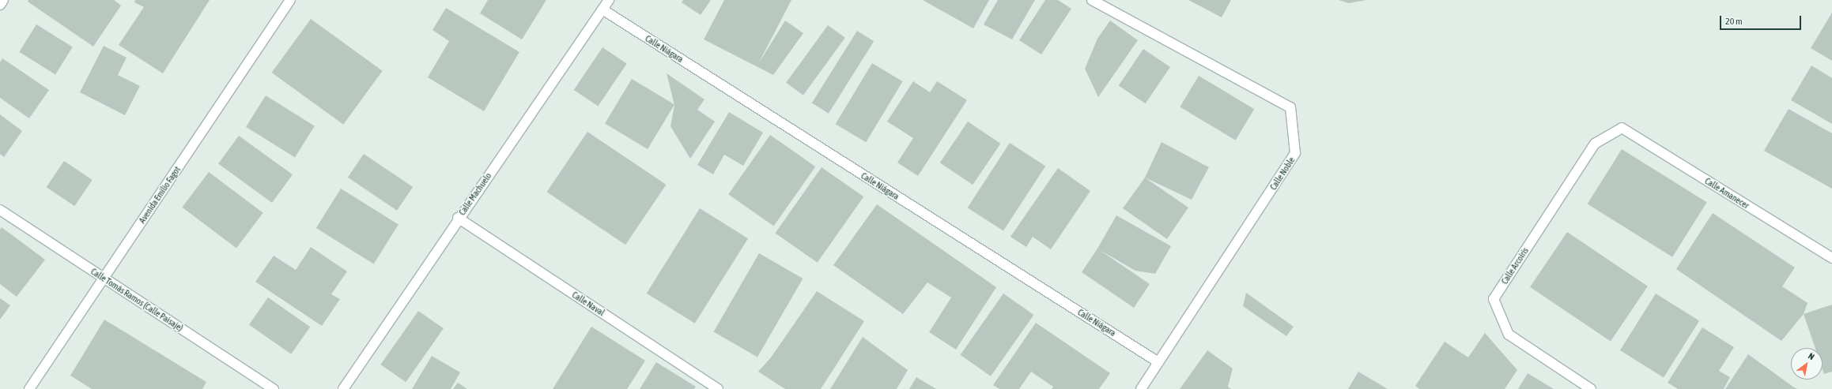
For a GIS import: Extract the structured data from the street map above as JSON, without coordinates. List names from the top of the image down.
{
  "streets": {
    "street": [
      "Calle Niágara",
      "Calle Noble",
      "Calle Amanecer",
      "Calle Machuelo",
      "Avenida Emilio Fagot",
      "Calle Arcoíris",
      "Calle Tomás Ramos (Calle Paisaje)",
      "Calle Naval"
    ]
  },
  "crossings": [
    ["Calle Niágara", "Calle Noble"],
    ["Calle Niágara", "Calle Machuelo"],
    ["Calle Amanecer", "Calle Arcoíris"],
    ["Calle Machuelo", "Calle Naval"],
    ["Avenida Emilio Fagot", "Calle Tomás Ramos (Calle Paisaje)"]
  ],
  "scale_bar": "20 m",
  "north": "top right"
}
